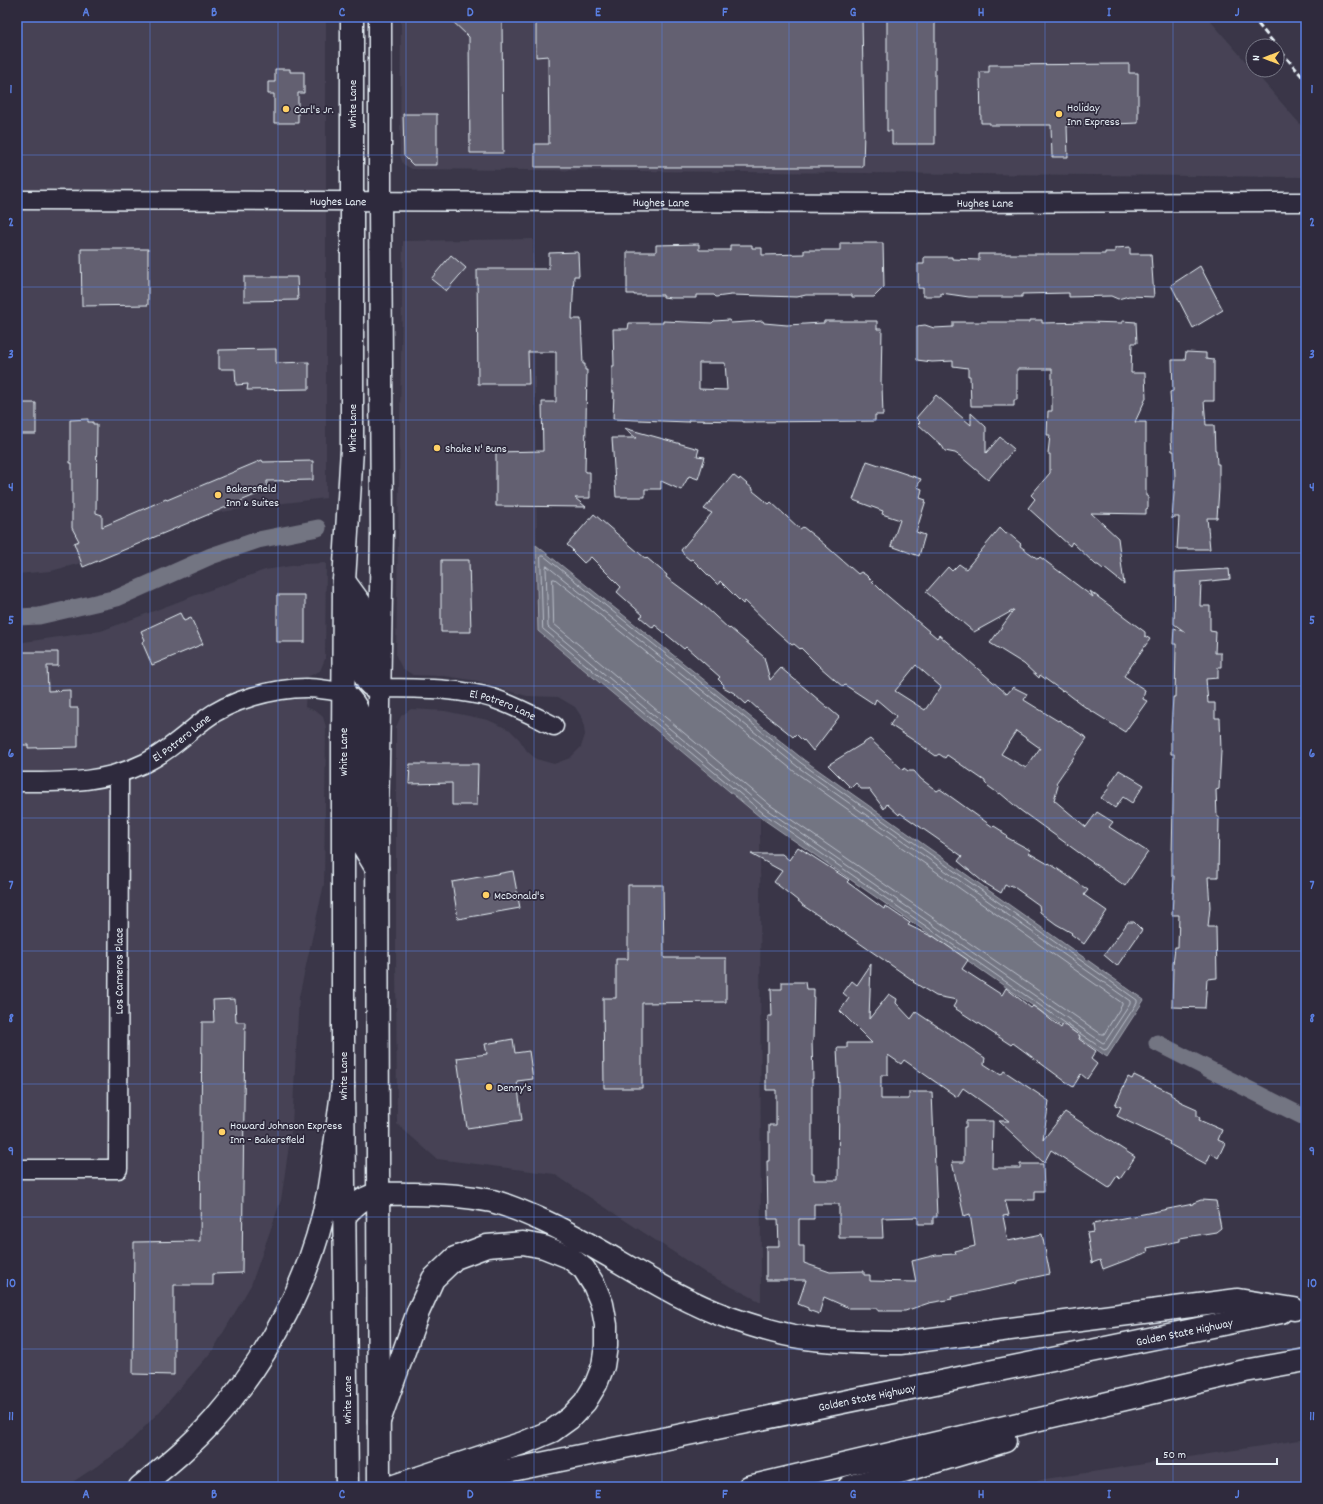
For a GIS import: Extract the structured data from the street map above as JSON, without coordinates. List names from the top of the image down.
{
  "streets": {
    "main road": ["White Lane", "Golden State Highway"],
    "street": ["Hughes Lane", "El Potrero Lane", "Los Carneros Place"]
  },
  "crossings": [
    ["White Lane", "Hughes Lane"],
    ["White Lane", "El Potrero Lane"],
    ["El Potrero Lane", "Los Carneros Place"]
  ],
  "places": [
    "Carl's Jr.",
    "Holiday Inn Express",
    "Shake N' Buns",
    "Bakersfield Inn & Suites",
    "McDonald's",
    "Denny's",
    "Howard Johnson Express Inn - Bakersfield"
  ],
  "scale_bar": "50 m",
  "north": "left",
  "grid": {
    "columns": [
      "A",
      "B",
      "C",
      "D",
      "E",
      "F",
      "G",
      "H",
      "I",
      "J"
    ],
    "rows": [
      "1",
      "2",
      "3",
      "4",
      "5",
      "6",
      "7",
      "8",
      "9",
      "10",
      "11"
    ]
  }
}
